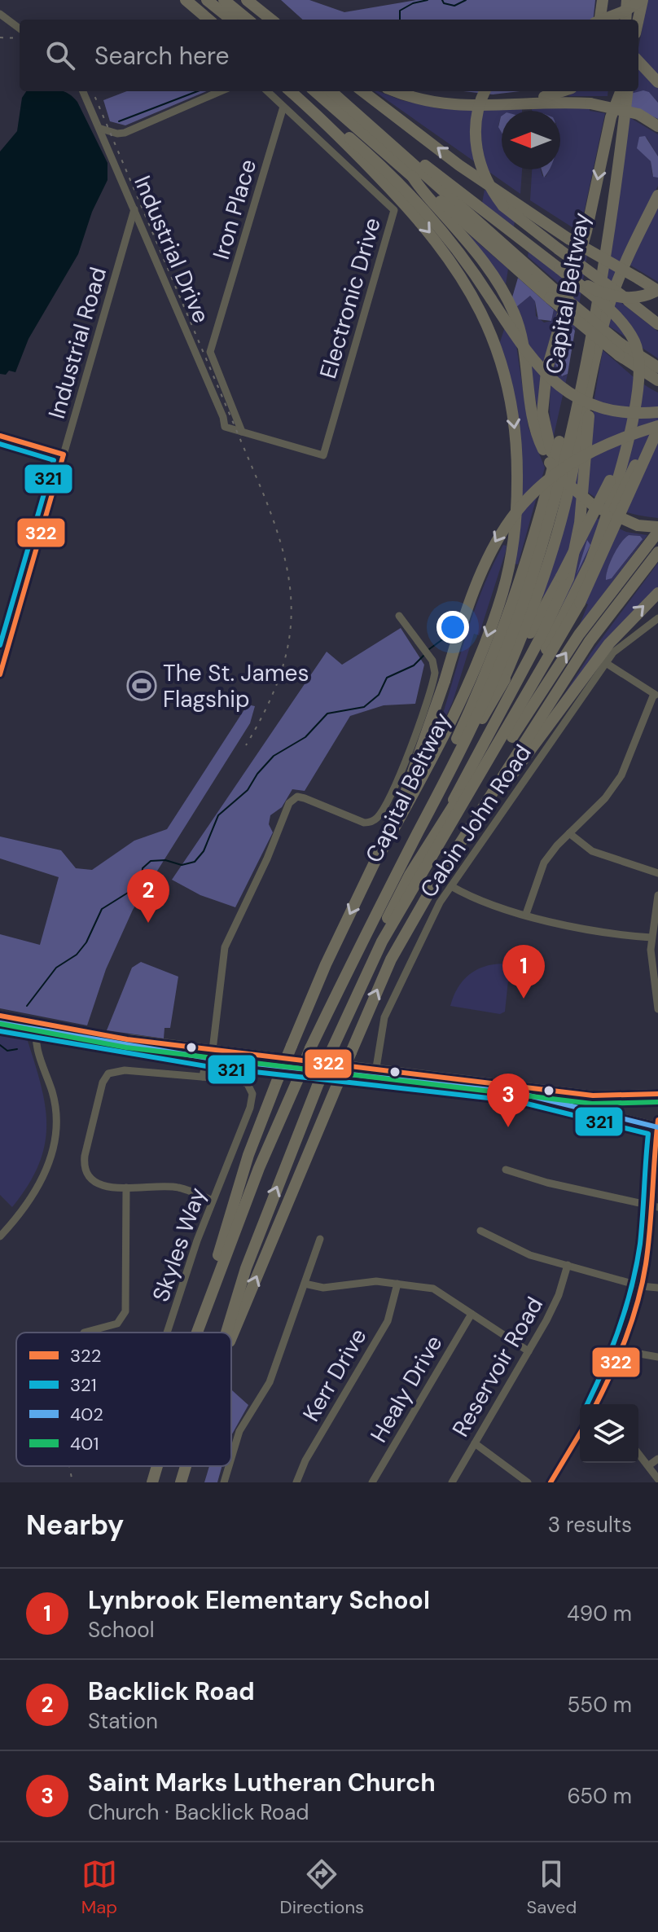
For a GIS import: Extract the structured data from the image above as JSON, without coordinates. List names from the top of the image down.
{
  "streets": {
    "highway": ["Capital Beltway"],
    "street": [
      "Iron Place",
      "Industrial Drive",
      "Electronic Drive",
      "Industrial Road",
      "Cabin John Road",
      "Skyles Way",
      "Reservoir Road",
      "Kerr Drive",
      "Healy Drive"
    ]
  },
  "crossings": [
    ["Iron Place", "Industrial Drive"],
    ["Iron Place", "Electronic Drive"],
    ["Industrial Drive", "Electronic Drive"],
    ["Industrial Drive", "Industrial Road"]
  ],
  "places": {
    "sports": ["The St. James Flagship"]
  },
  "lines": [
    "transit line 322",
    "transit line 321",
    "transit line 402",
    "transit line 401"
  ],
  "legend": [
    "322",
    "321",
    "402",
    "401"
  ],
  "north": "left",
  "page": {
    "search": "Search here",
    "pins": ["2", "1", "3"],
    "heading": ["Nearby", "3 results"],
    "list": [
      {
        "mark": "1",
        "name": "Lynbrook Elementary School",
        "note": "School",
        "value": "490 m"
      },
      {
        "mark": "2",
        "name": "Backlick Road",
        "note": "Station",
        "value": "550 m"
      },
      {
        "mark": "3",
        "name": "Saint Marks Lutheran Church",
        "note": "Church · Backlick Road",
        "value": "650 m"
      }
    ],
    "nav": ["Map", "Directions", "Saved"]
  }
}
